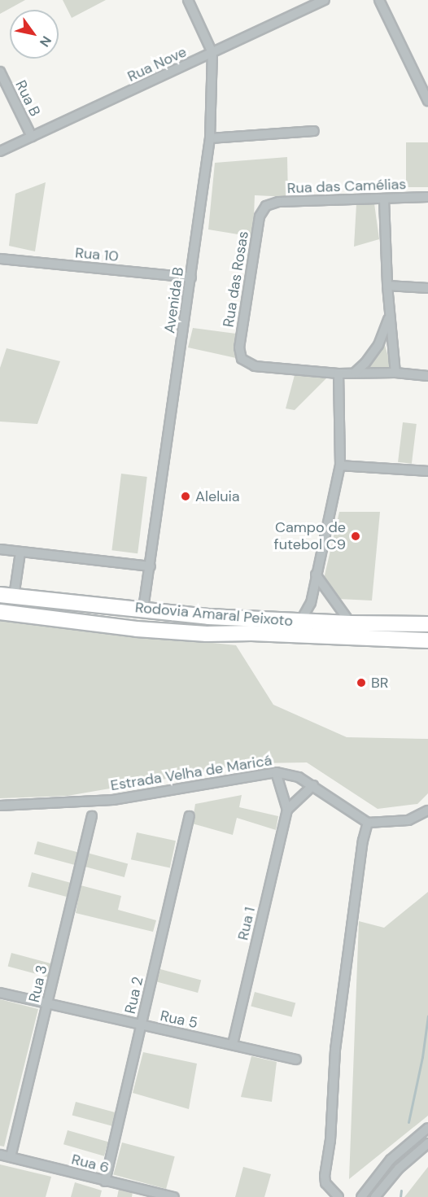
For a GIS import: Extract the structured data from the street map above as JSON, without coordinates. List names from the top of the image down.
{
  "streets": {
    "highway": ["Rodovia Amaral Peixoto"],
    "street": [
      "Rua Nove",
      "Rua B",
      "Rua das Camélias",
      "Rua 10",
      "Rua das Rosas",
      "Avenida B",
      "Estrada Velha de Maricá",
      "Rua 1",
      "Rua 3",
      "Rua 2",
      "Rua 5",
      "Rua 6"
    ]
  },
  "crossings": [
    ["Rua Nove", "Rua B"],
    ["Rua Nove", "Avenida B"],
    ["Rua das Camélias", "Rua das Rosas"],
    ["Rua 10", "Avenida B"],
    ["Avenida B", "Rodovia Amaral Peixoto"],
    ["Rua 1", "Rua 5"],
    ["Rua 3", "Rua 5"],
    ["Rua 3", "Rua 6"],
    ["Rua 2", "Rua 5"],
    ["Rua 2", "Rua 6"]
  ],
  "places": ["Aleluia", "Campo de futebol C9", "BR"],
  "north": "bottom right"
}
